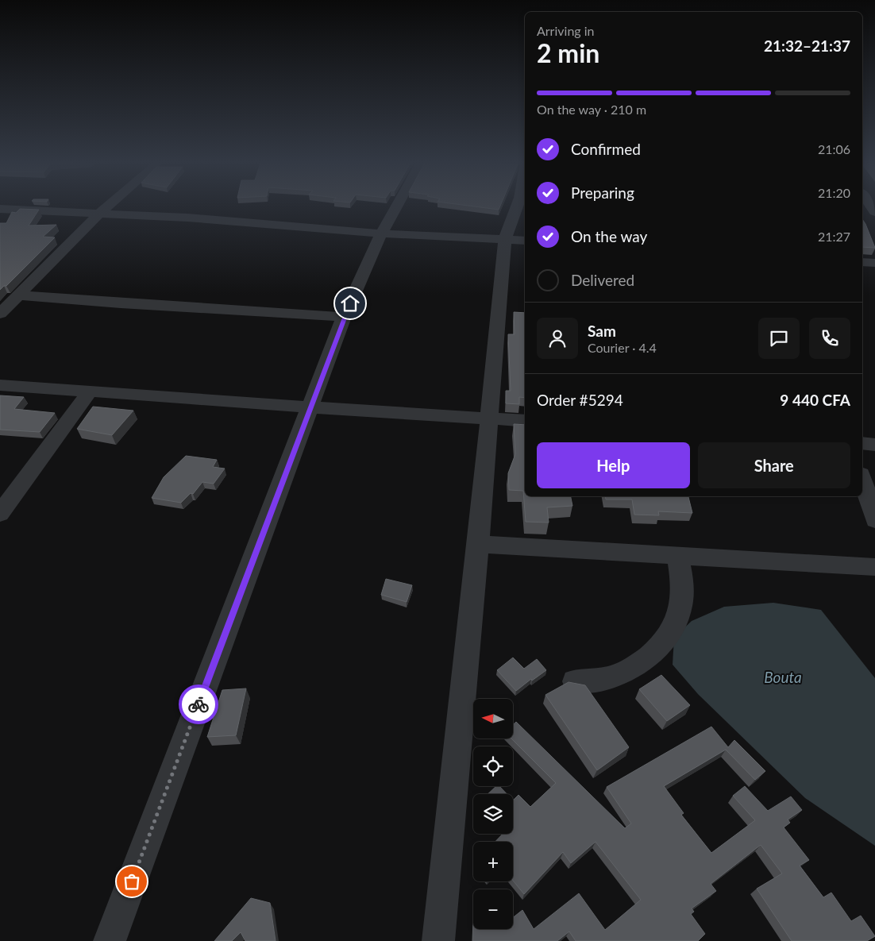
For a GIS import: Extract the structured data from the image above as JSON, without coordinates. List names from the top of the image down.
{
  "water": ["Bouta"],
  "north": "left",
  "page": {
    "heading": ["2 min", "Arriving in", "21:32–21:37"],
    "panel": [
      "Sam",
      "Courier · 4.4",
      "Order #5294",
      "9 440 CFA"
    ],
    "bar": "On the way · 210 m",
    "list": [
      ["Confirmed", "21:06"],
      ["Preparing", "21:20"],
      ["On the way", "21:27"],
      "Delivered"
    ],
    "buttons": ["Help", "Share"],
    "map_buttons": ["+", "−"]
  }
}
